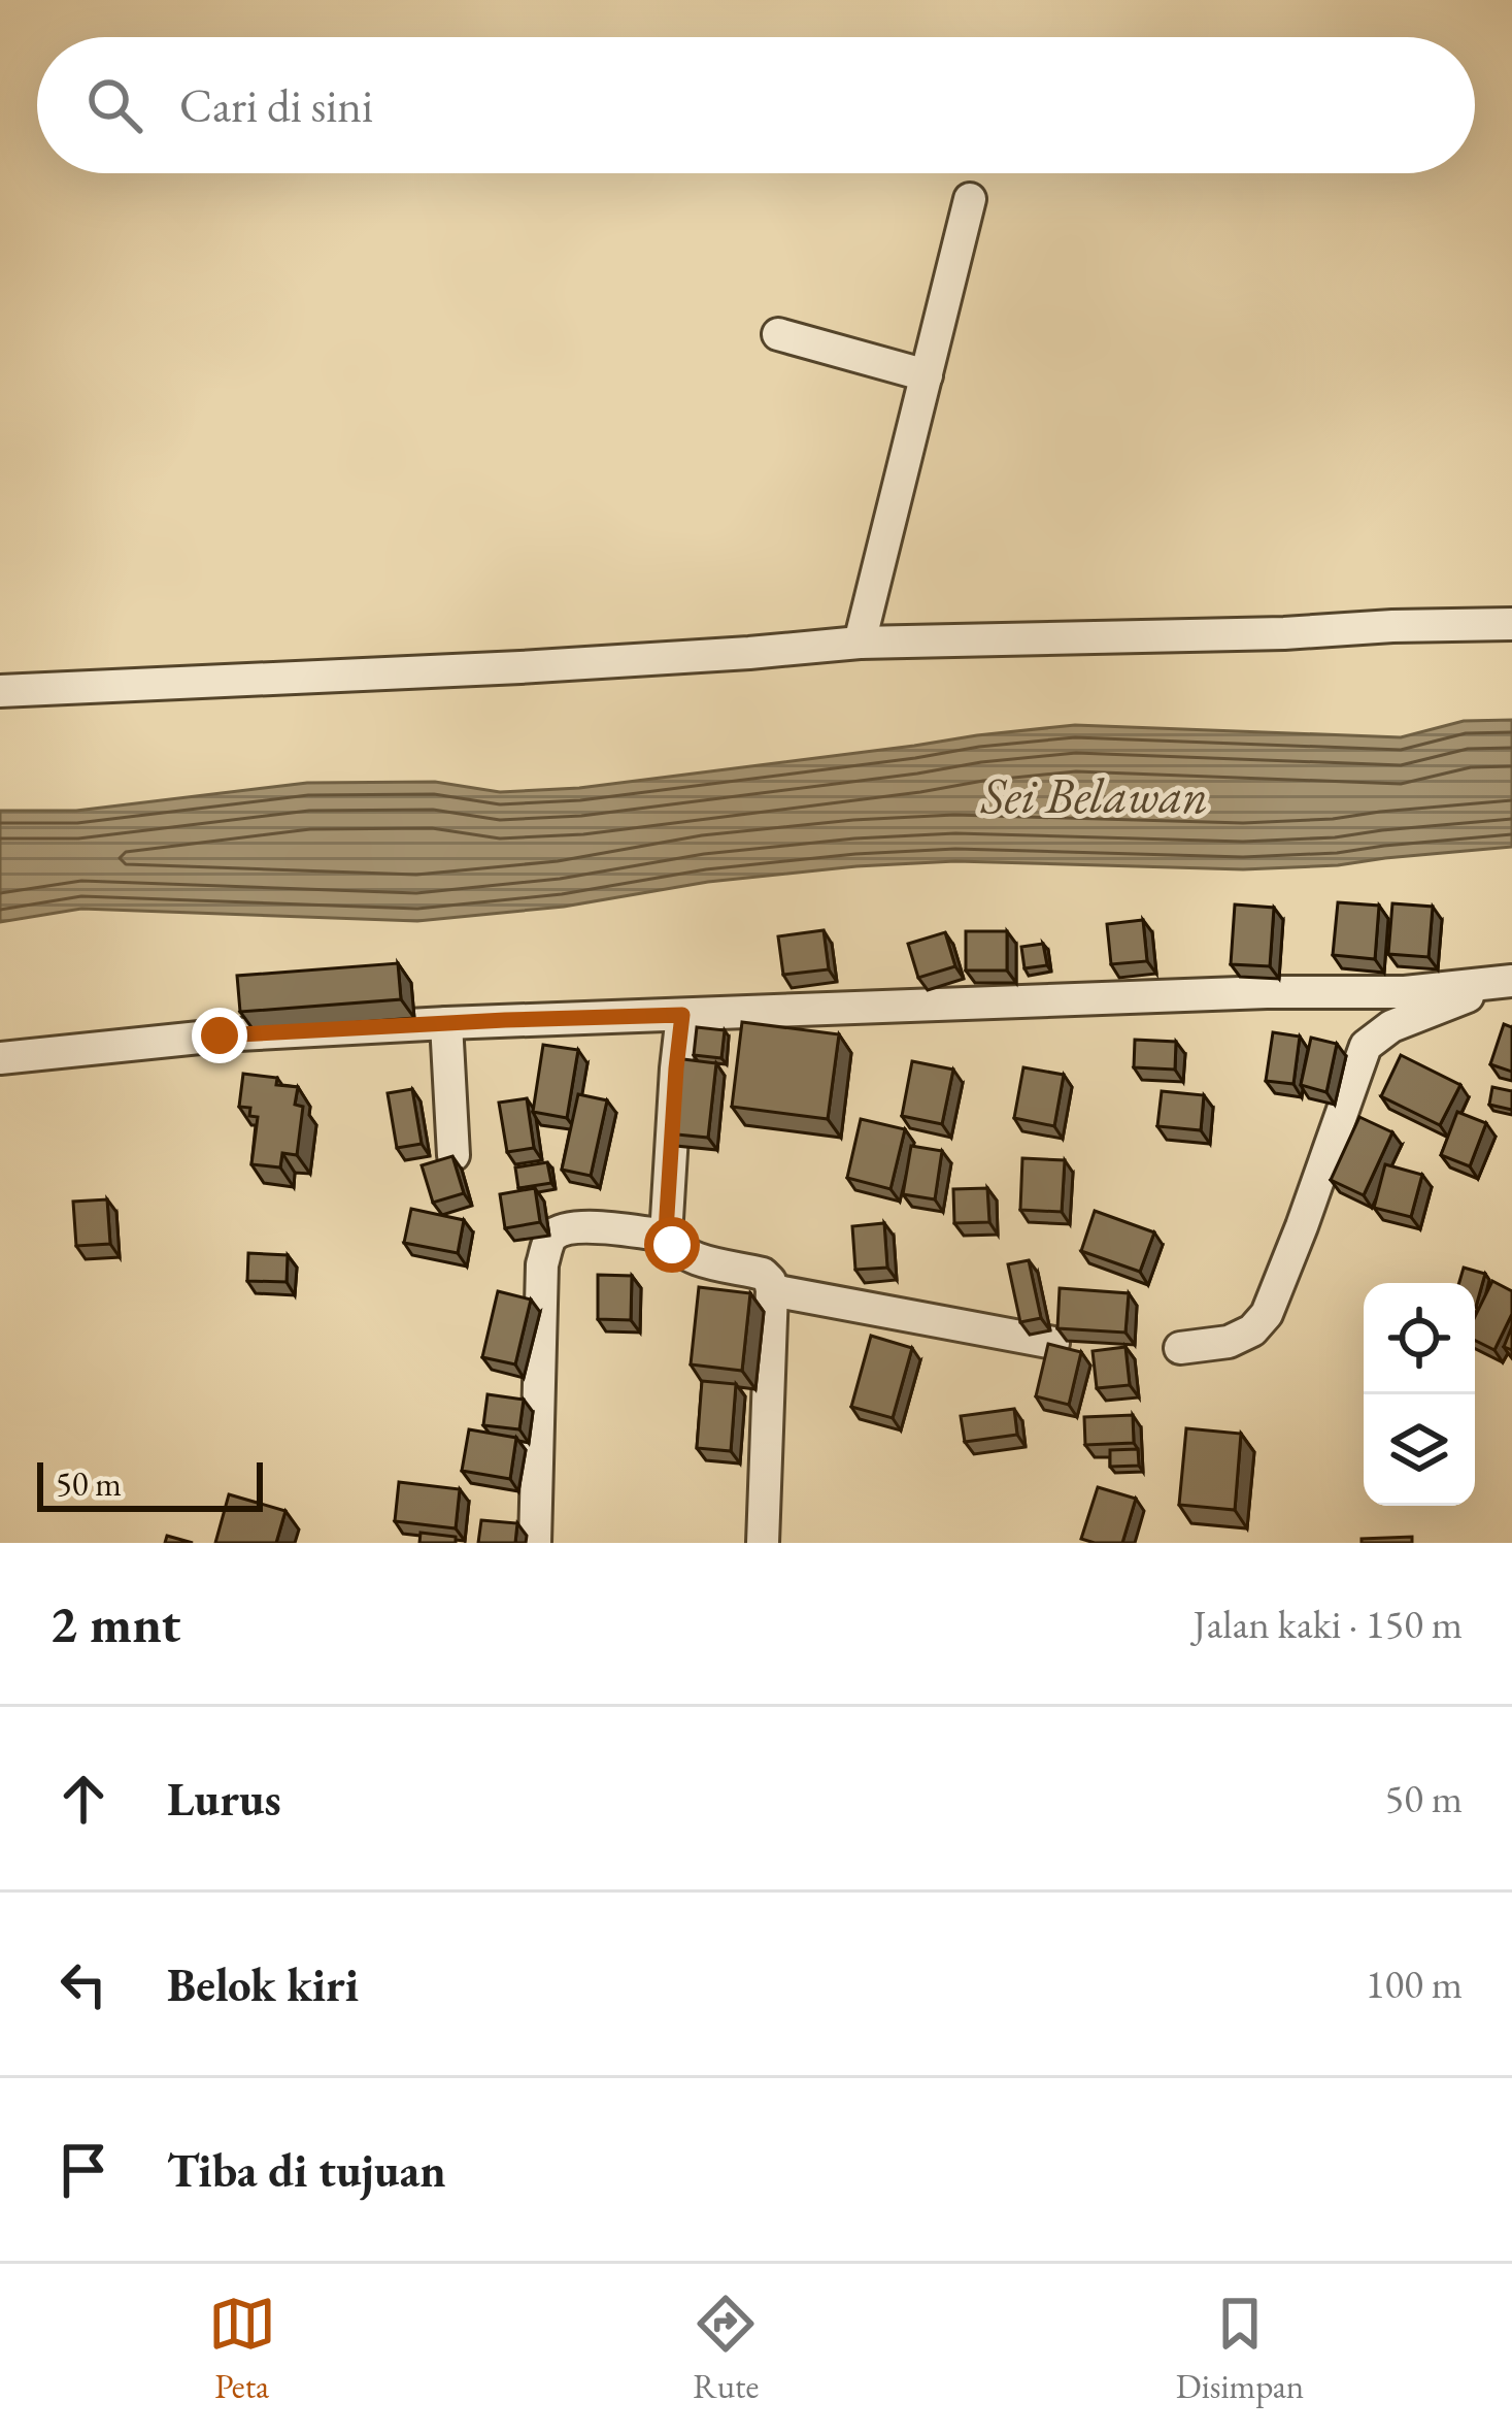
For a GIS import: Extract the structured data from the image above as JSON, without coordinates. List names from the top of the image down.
{
  "water": ["Sei Belawan"],
  "scale_bar": "50 m",
  "page": {
    "search": "Cari di sini",
    "scale": "50 m",
    "heading": ["2 mnt", "Jalan kaki · 150 m"],
    "list": [
      ["Lurus", "50 m"],
      ["Belok kiri", "100 m"],
      "Tiba di tujuan"
    ],
    "nav": ["Peta", "Rute", "Disimpan"]
  }
}
